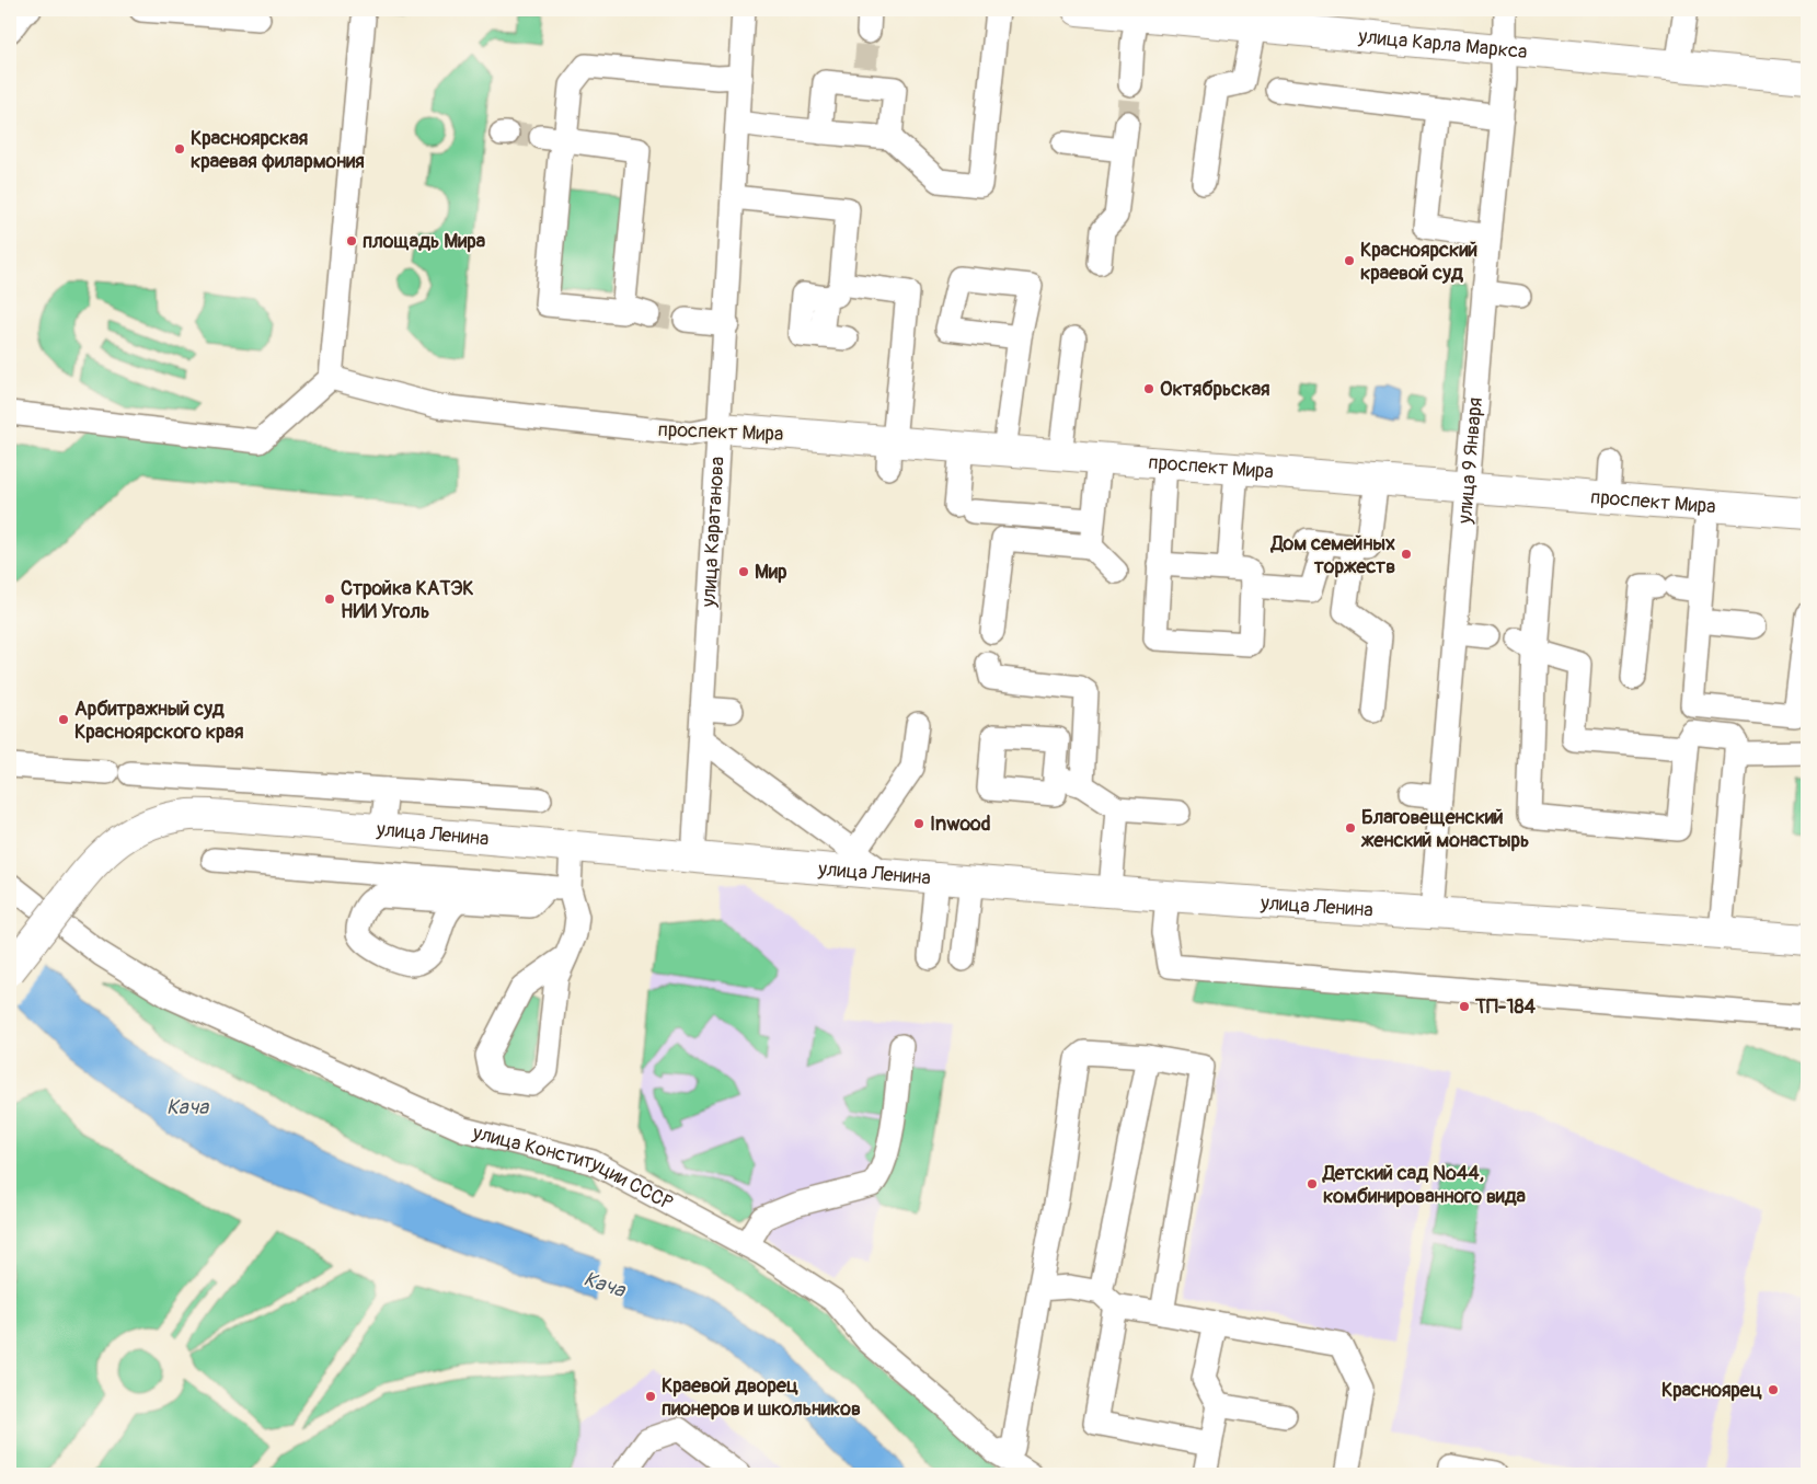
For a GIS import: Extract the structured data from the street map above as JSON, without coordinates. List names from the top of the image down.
{
  "streets": {
    "main road": ["улица Карла Маркса", "проспект Мира", "улица Ленина"],
    "street": ["улица 9 Января", "улица Каратанова", "улица Конституции СССР"]
  },
  "crossings": [
    ["улица Карла Маркса", "улица 9 Января"],
    ["проспект Мира", "улица 9 Января"],
    ["проспект Мира", "улица Каратанова"],
    ["улица 9 Января", "улица Ленина"],
    ["улица Каратанова", "улица Ленина"]
  ],
  "water": ["Кача"],
  "places": [
    "Красноярская краевая филармония",
    "площадь Мира",
    "Красноярский краевой суд",
    "Октябрьская",
    "Дом семейных торжеств",
    "Мир",
    "Стройка КАТЭК НИИ Уголь",
    "Арбитражный суд Красноярского края",
    "Inwood",
    "Благовещенский женский монастырь",
    "ТП-184",
    "Детский сад №44, комбинированного вида",
    "Красноярец",
    "Краевой дворец пионеров и школьников"
  ]
}
